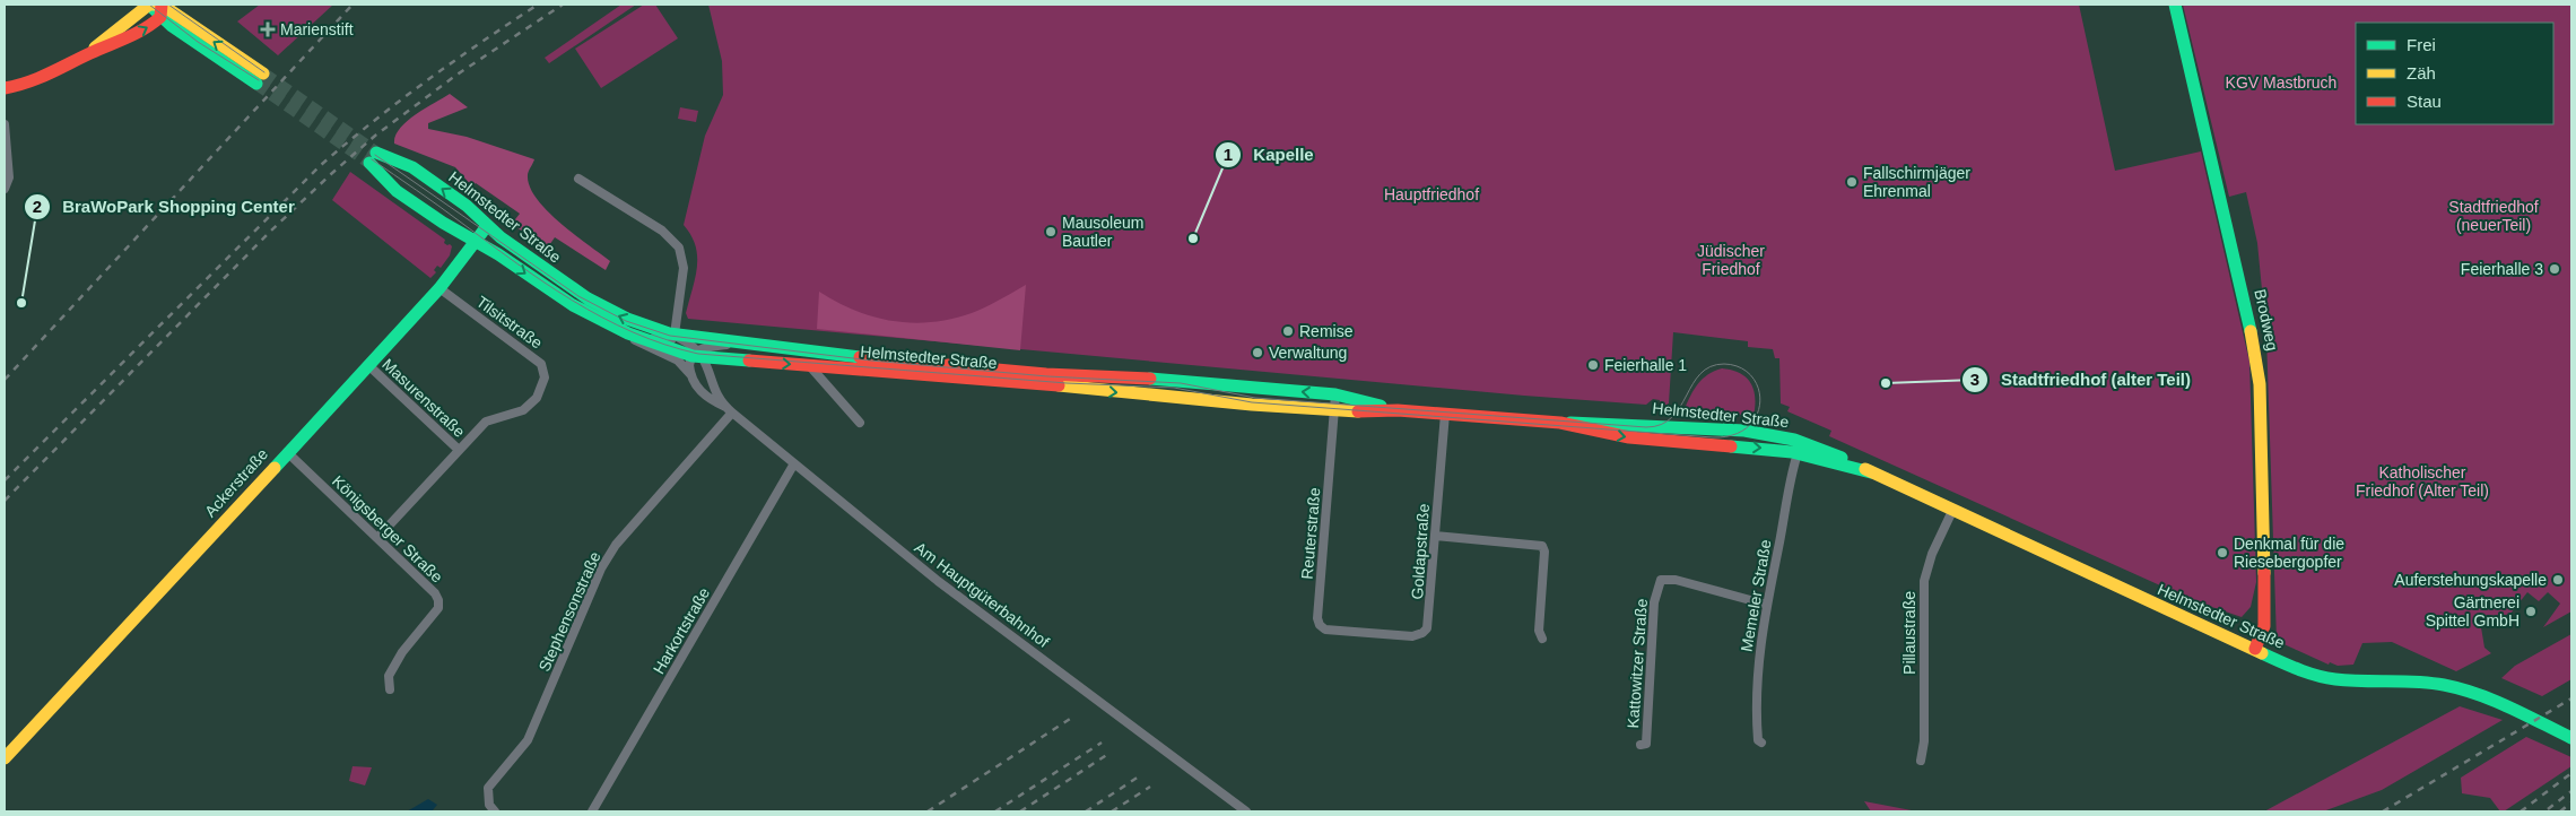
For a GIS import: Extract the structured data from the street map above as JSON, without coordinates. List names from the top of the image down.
{
  "streets": {
    "main road": ["Helmstedter Straße", "Brodweg", "Ackerstraße"],
    "street": [
      "Tilsitstraße",
      "Masurenstraße",
      "Königsberger Straße",
      "Reuterstraße",
      "Goldapstraße",
      "Am Hauptgüterbahnhof",
      "Memeler Straße",
      "Stephensonstraße",
      "Harkortstraße",
      "Pillaustraße",
      "Kattowitzer Straße"
    ]
  },
  "crossings": [
    ["Helmstedter Straße", "Brodweg"],
    ["Helmstedter Straße", "Ackerstraße"],
    ["Helmstedter Straße", "Reuterstraße"],
    ["Helmstedter Straße", "Goldapstraße"],
    ["Helmstedter Straße", "Am Hauptgüterbahnhof"],
    ["Helmstedter Straße", "Memeler Straße"],
    ["Helmstedter Straße", "Pillaustraße"],
    ["Tilsitstraße", "Masurenstraße"],
    ["Tilsitstraße", "Ackerstraße"],
    ["Masurenstraße", "Ackerstraße"],
    ["Ackerstraße", "Königsberger Straße"],
    ["Reuterstraße", "Goldapstraße"],
    ["Am Hauptgüterbahnhof", "Stephensonstraße"],
    ["Am Hauptgüterbahnhof", "Harkortstraße"],
    ["Memeler Straße", "Kattowitzer Straße"]
  ],
  "parks": [
    "KGV Mastbruch",
    "Hauptfriedhof",
    "Stadtfriedhof (neuerTeil)",
    "Jüdischer Friedhof",
    "Katholischer Friedhof (Alter Teil)"
  ],
  "places": {
    "health": ["Marienstift"],
    "other": [
      "Fallschirmjäger Ehrenmal",
      "Mausoleum Bautler",
      "Kapelle",
      "Feierhalle 3",
      "BraWoPark Shopping Center",
      "Remise",
      "Verwaltung",
      "Feierhalle 1",
      "Stadtfriedhof (alter Teil)",
      "Denkmal für die Riesebergopfer",
      "Auferstehungskapelle",
      "Gärtnerei Spittel GmbH"
    ]
  },
  "legend": ["Frei", "Zäh", "Stau"]
}
